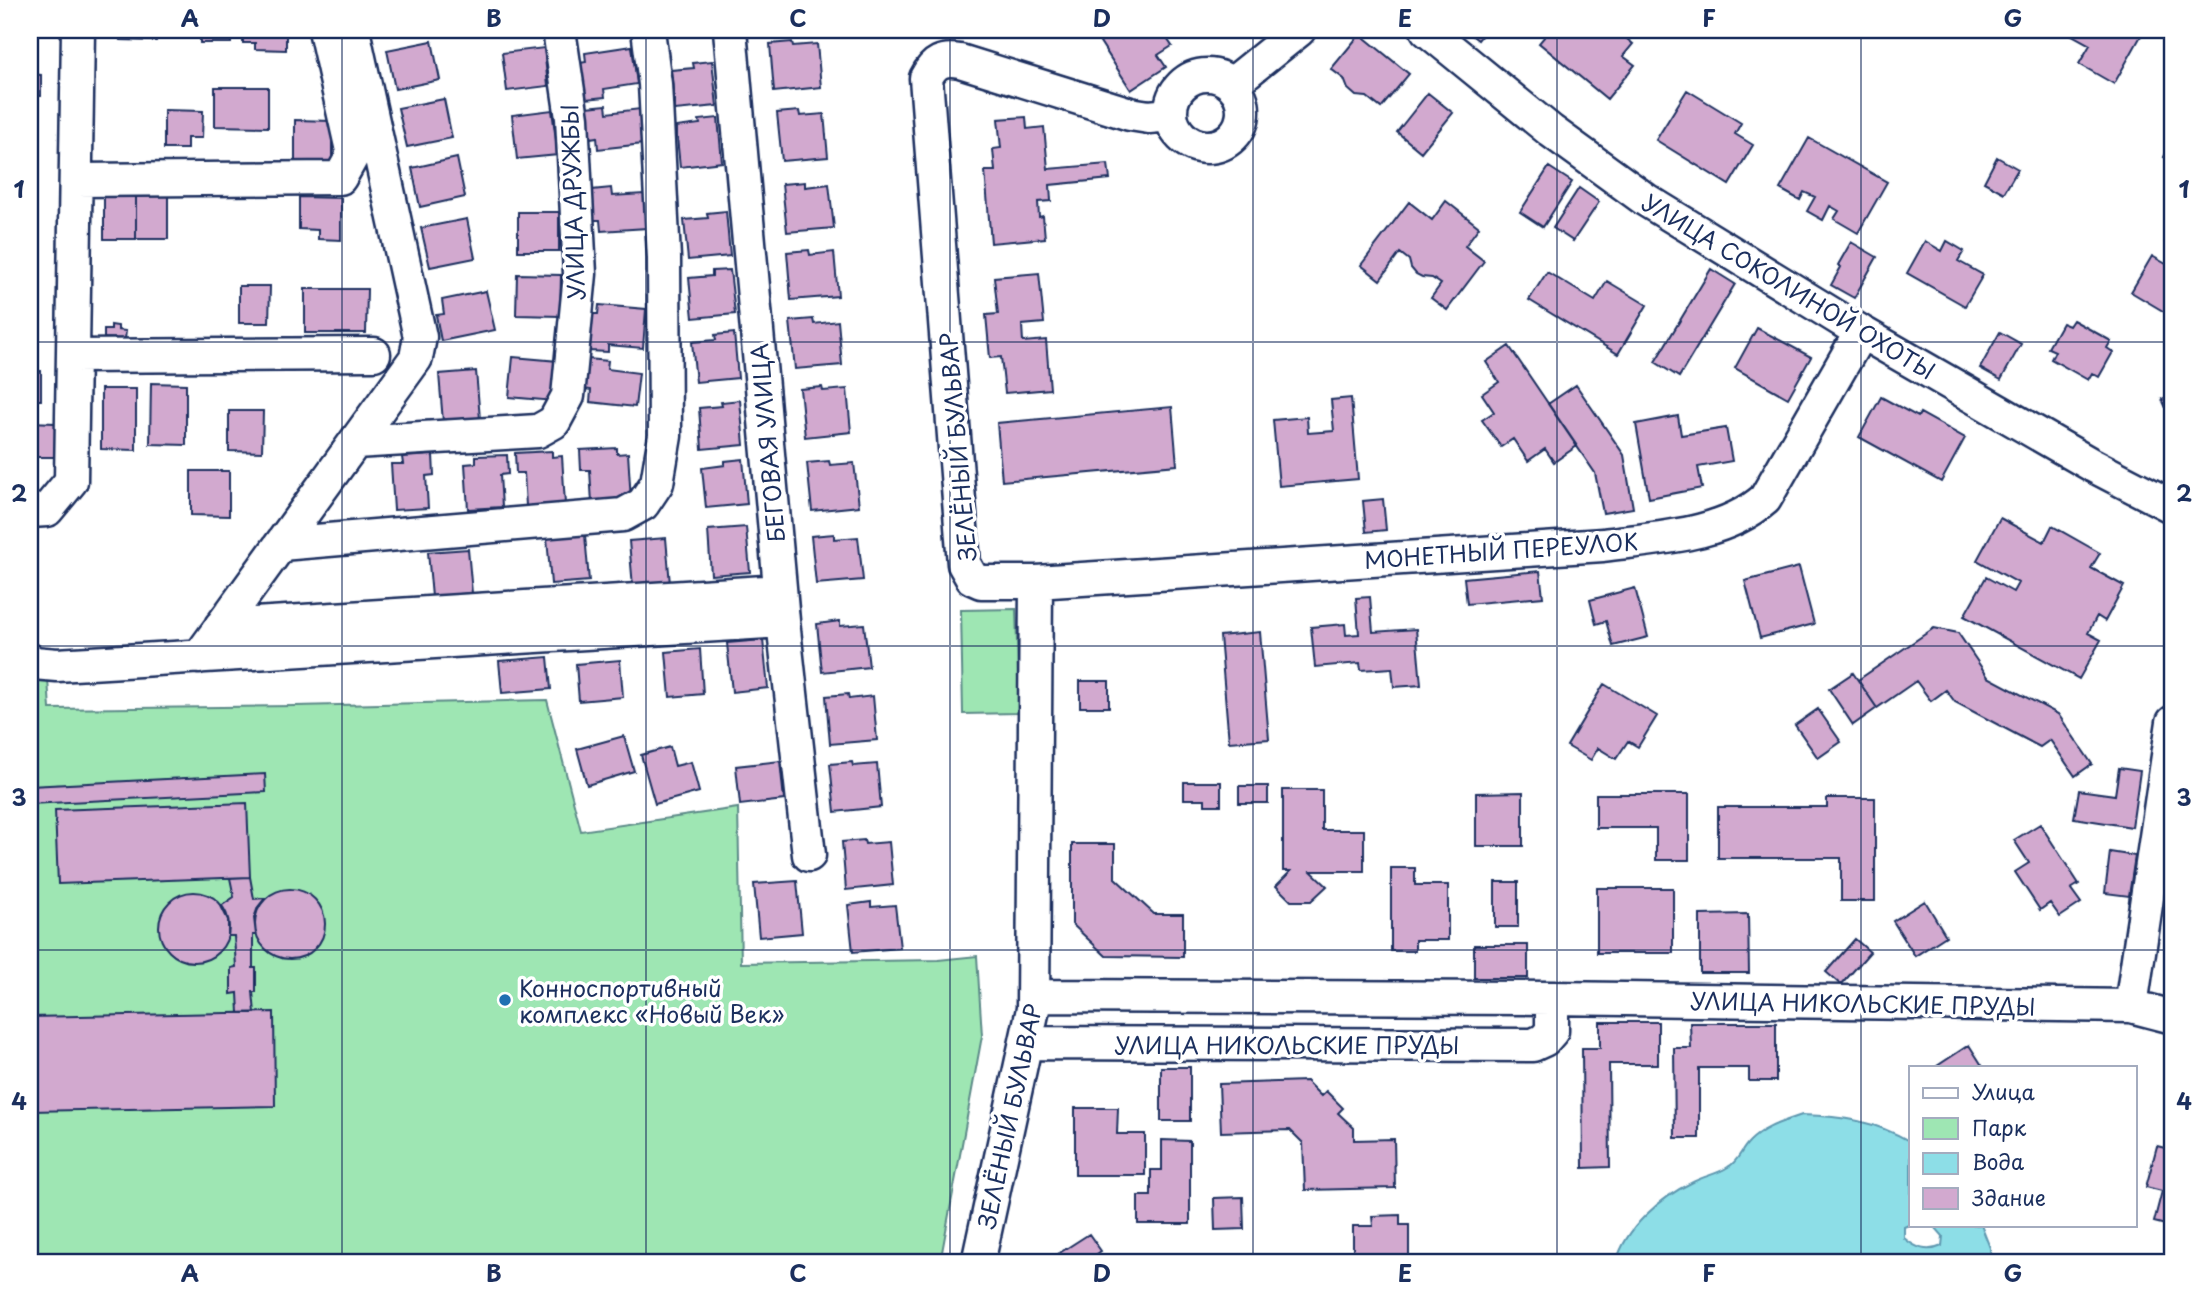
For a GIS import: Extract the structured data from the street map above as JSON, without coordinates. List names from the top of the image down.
{
  "streets": {
    "street": [
      "УЛИЦА ДРУЖБЫ",
      "УЛИЦА СОКОЛИНОЙ ОХОТЫ",
      "БЕГОВАЯ УЛИЦА",
      "ЗЕЛЁНЫЙ БУЛЬВАР",
      "МОНЕТНЫЙ ПЕРЕУЛОК",
      "УЛИЦА НИКОЛЬСКИЕ ПРУДЫ"
    ]
  },
  "crossings": [
    ["УЛИЦА СОКОЛИНОЙ ОХОТЫ", "МОНЕТНЫЙ ПЕРЕУЛОК"],
    ["ЗЕЛЁНЫЙ БУЛЬВАР", "МОНЕТНЫЙ ПЕРЕУЛОК"],
    ["ЗЕЛЁНЫЙ БУЛЬВАР", "УЛИЦА НИКОЛЬСКИЕ ПРУДЫ"]
  ],
  "places": ["Конноспортивный комплекс «Новый Век»"],
  "legend": [
    "Улица",
    "Парк",
    "Вода",
    "Здание"
  ],
  "grid": {
    "columns": [
      "A",
      "B",
      "C",
      "D",
      "E",
      "F",
      "G"
    ],
    "rows": [
      "1",
      "2",
      "3",
      "4"
    ]
  }
}
